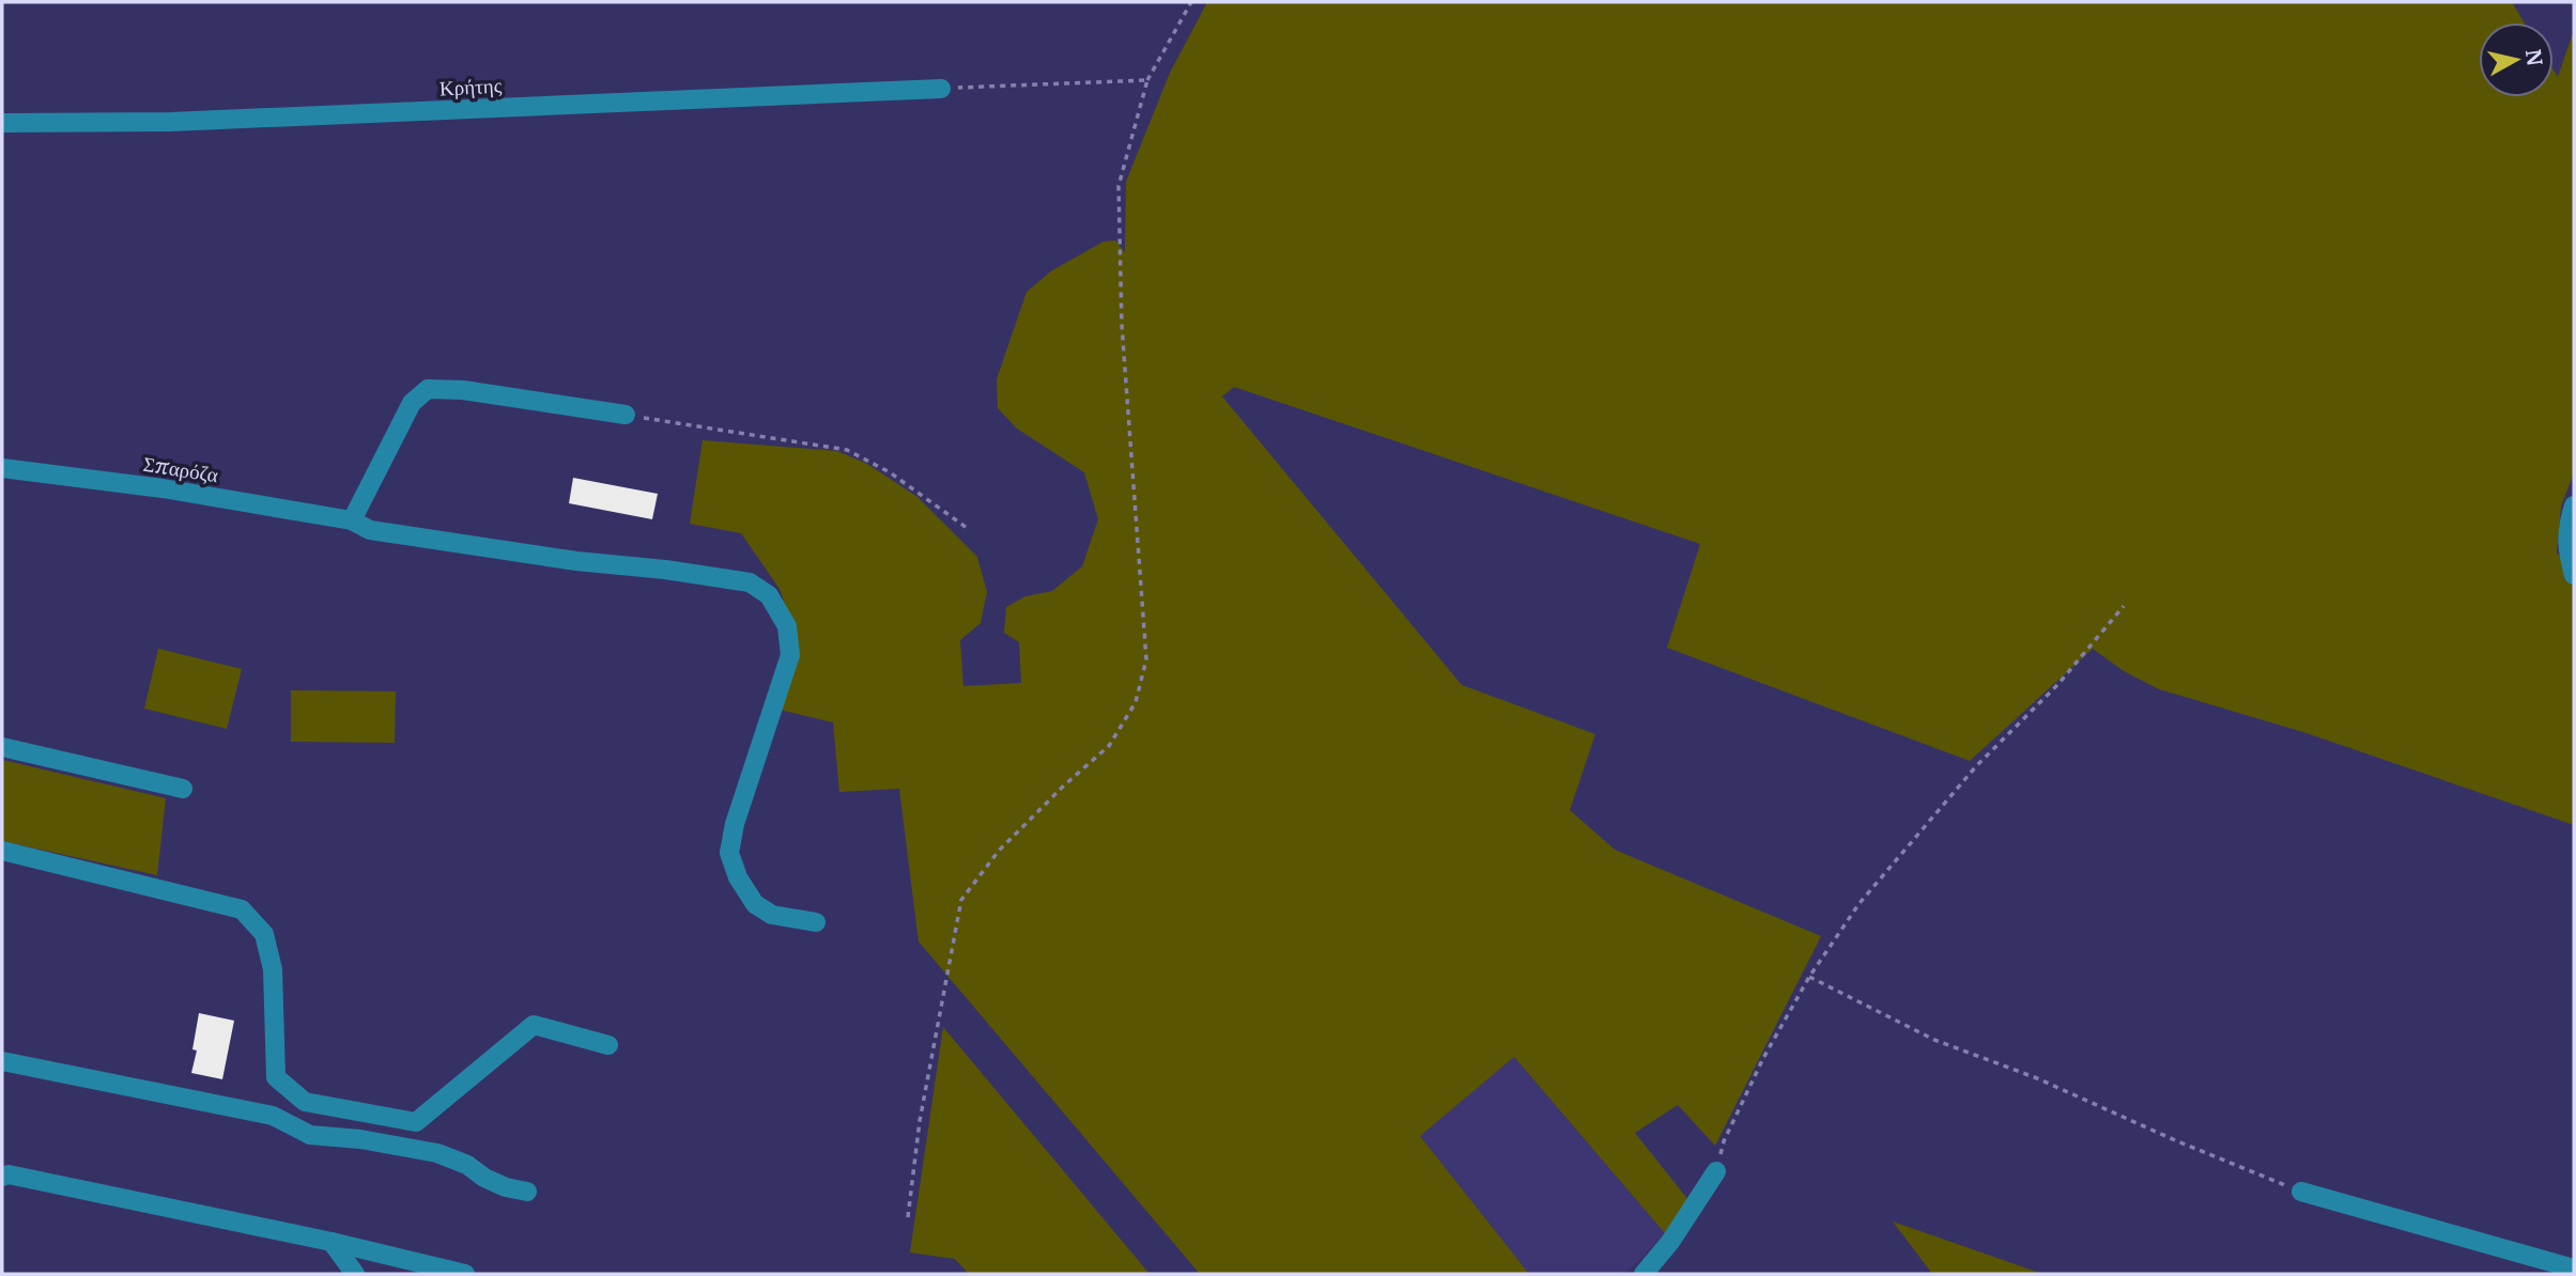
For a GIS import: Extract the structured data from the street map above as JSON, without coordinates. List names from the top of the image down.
{
  "streets": {
    "street": ["Κρήτης", "Σπαρόζα"]
  },
  "north": "right"
}
